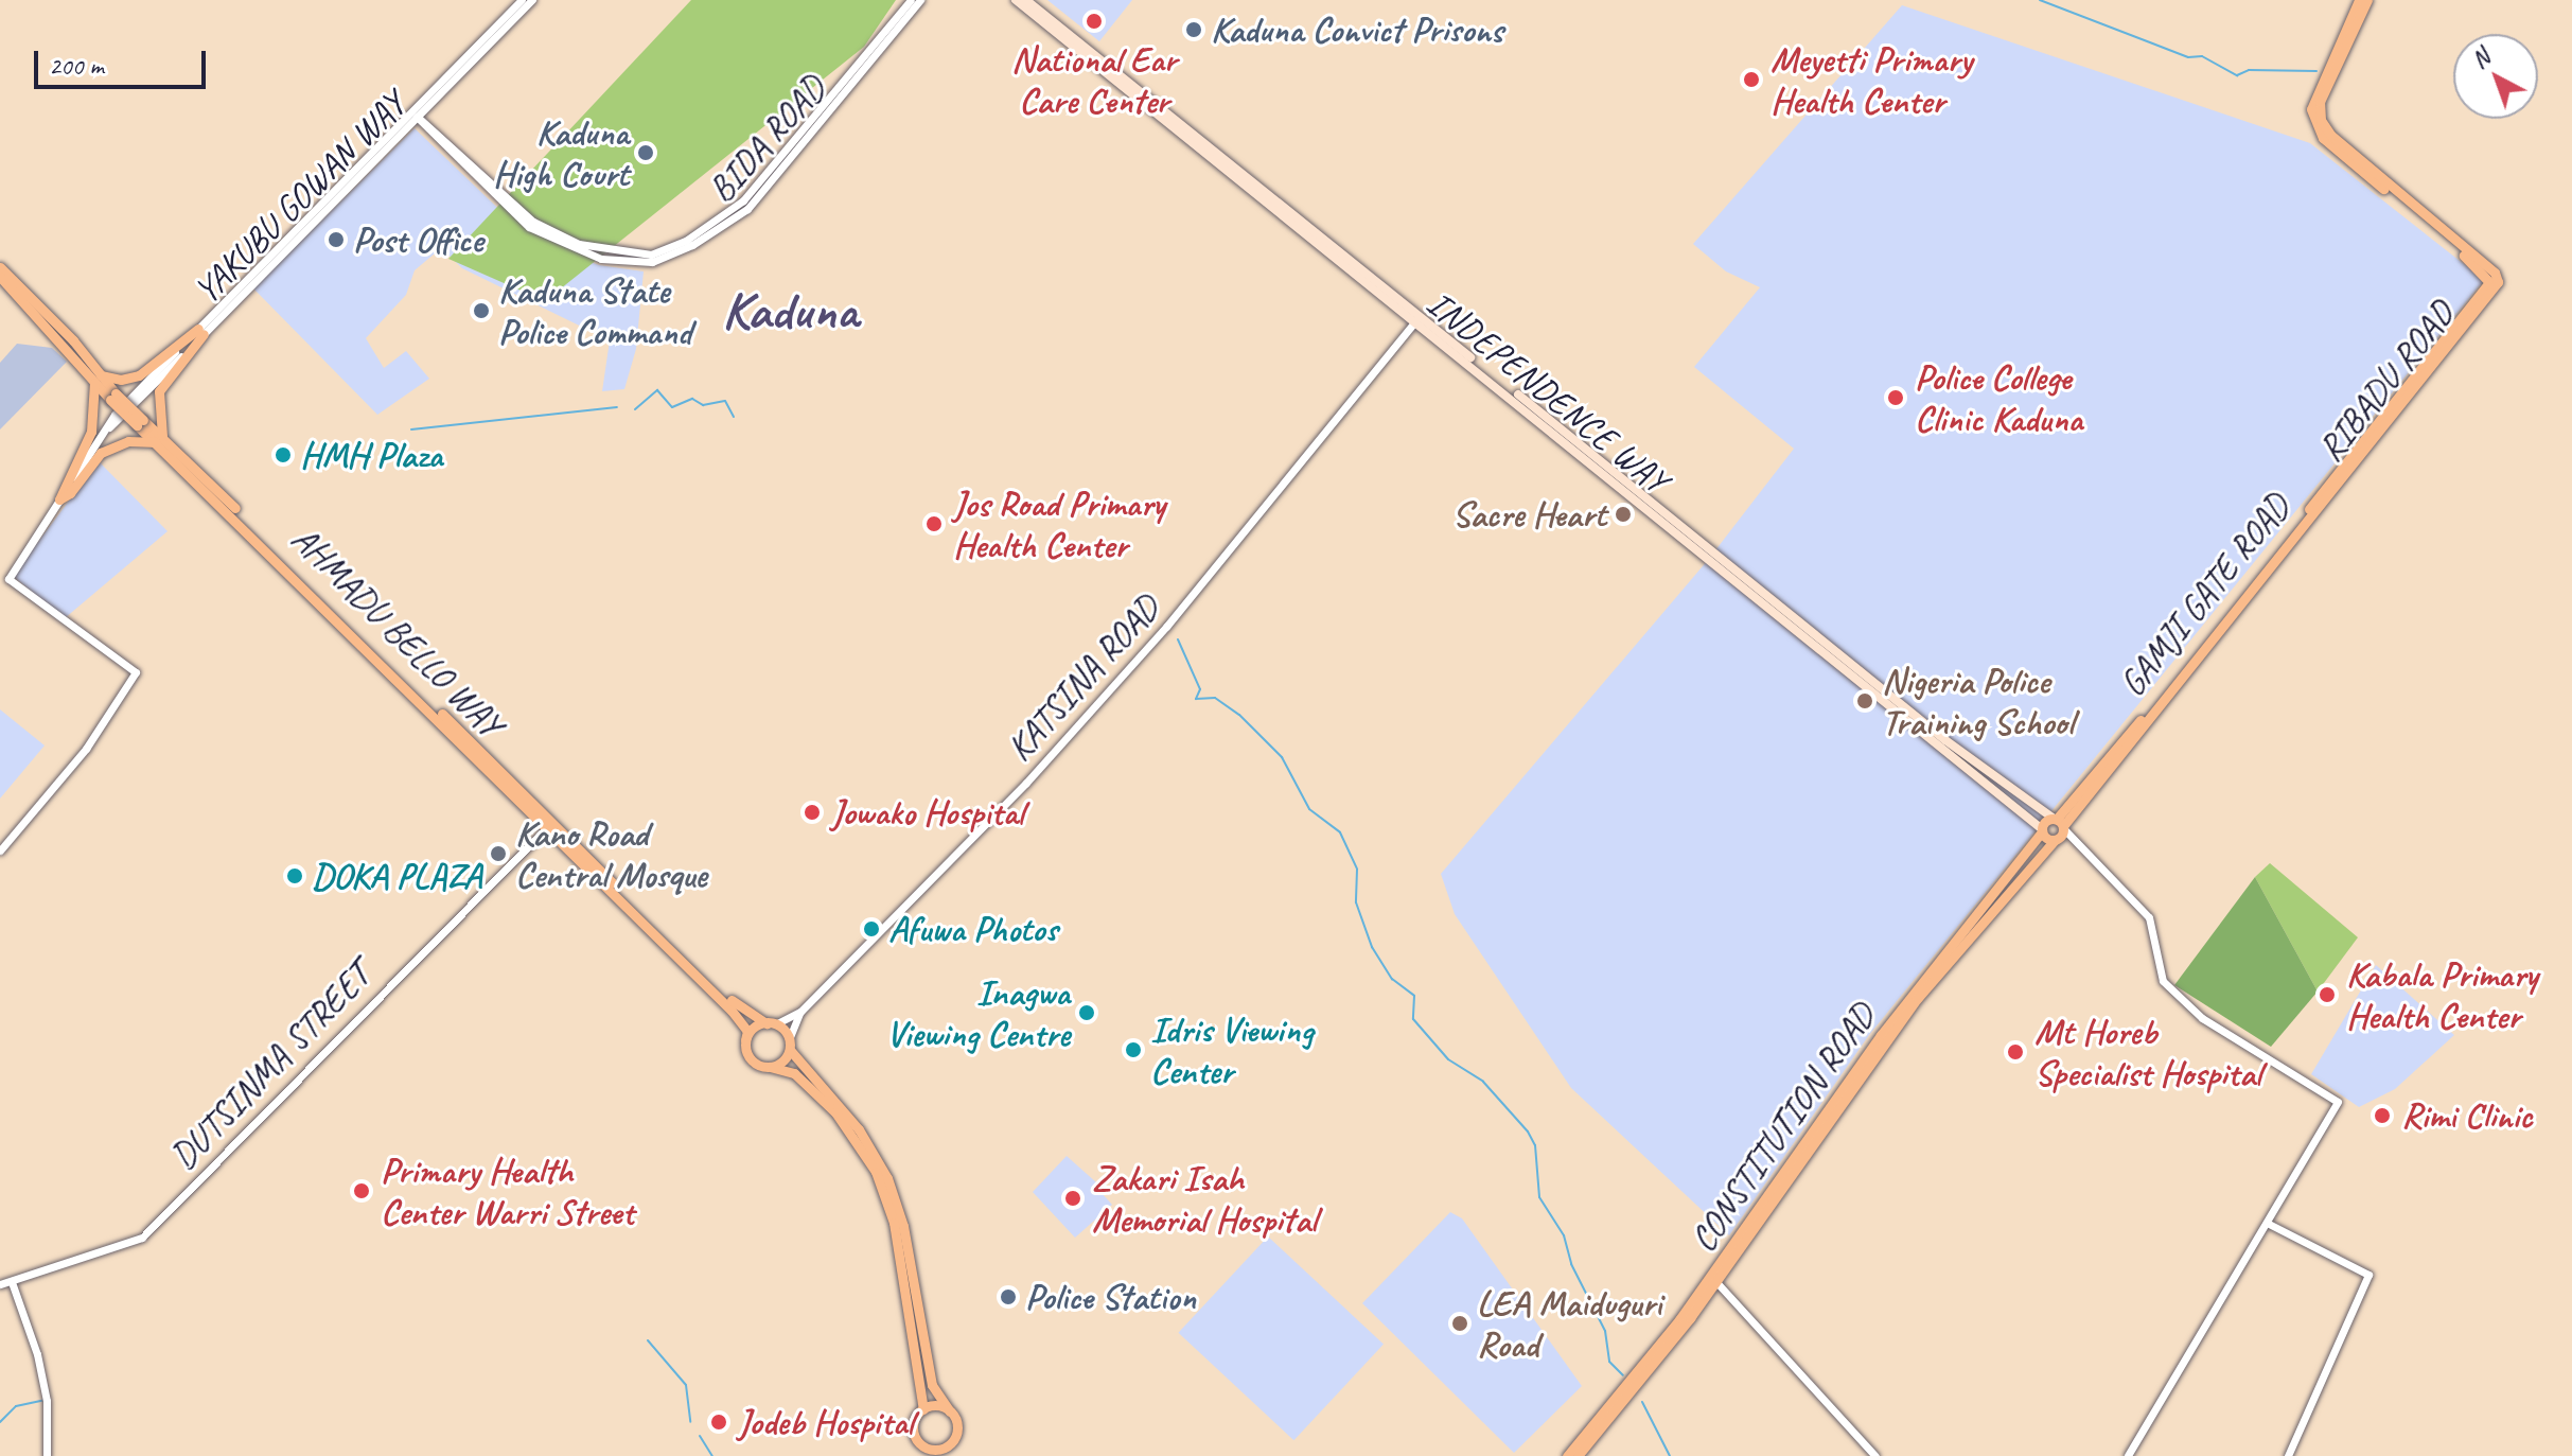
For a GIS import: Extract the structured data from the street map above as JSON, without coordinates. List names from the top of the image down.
{
  "streets": {
    "main road": [
      "RIBADU ROAD",
      "INDEPENDENCE WAY",
      "GAMJI GATE ROAD",
      "AHMADU BELLO WAY",
      "CONSTITUTION ROAD"
    ],
    "street": [
      "BIDA ROAD",
      "YAKUBU GOWAN WAY",
      "KATSINA ROAD",
      "DUTSINMA STREET"
    ]
  },
  "crossings": [
    ["BIDA ROAD", "YAKUBU GOWAN WAY"],
    ["RIBADU ROAD", "INDEPENDENCE WAY"],
    ["RIBADU ROAD", "GAMJI GATE ROAD"],
    ["RIBADU ROAD", "CONSTITUTION ROAD"],
    ["INDEPENDENCE WAY", "GAMJI GATE ROAD"],
    ["INDEPENDENCE WAY", "KATSINA ROAD"],
    ["INDEPENDENCE WAY", "CONSTITUTION ROAD"],
    ["GAMJI GATE ROAD", "CONSTITUTION ROAD"],
    ["AHMADU BELLO WAY", "KATSINA ROAD"],
    ["AHMADU BELLO WAY", "DUTSINMA STREET"]
  ],
  "districts": ["Kaduna"],
  "places": [
    "National Ear Care Center",
    "Kaduna Convict Prisons",
    "Meyetti Primary Health Center",
    "Kaduna High Court",
    "Post Office",
    "Kaduna State Police Command",
    "Police College Clinic Kaduna",
    "HMH Plaza",
    "Sacre Heart",
    "Jos Road Primary Health Center",
    "Nigeria Police Training School",
    "Jowako Hospital",
    "Kano Road Central Mosque",
    "DOKA PLAZA",
    "Afuwa Photos",
    "Kabala Primary Health Center",
    "Inagwa Viewing Centre",
    "Idris Viewing Center",
    "Mt Horeb Specialist Hospital",
    "Rimi Clinic",
    "Primary Health Center Warri Street",
    "Zakari Isah Memorial Hospital",
    "Police Station",
    "LEA Maiduguri Road",
    "Jodeb Hospital"
  ],
  "scale_bar": "200 m",
  "north": "top left"
}
